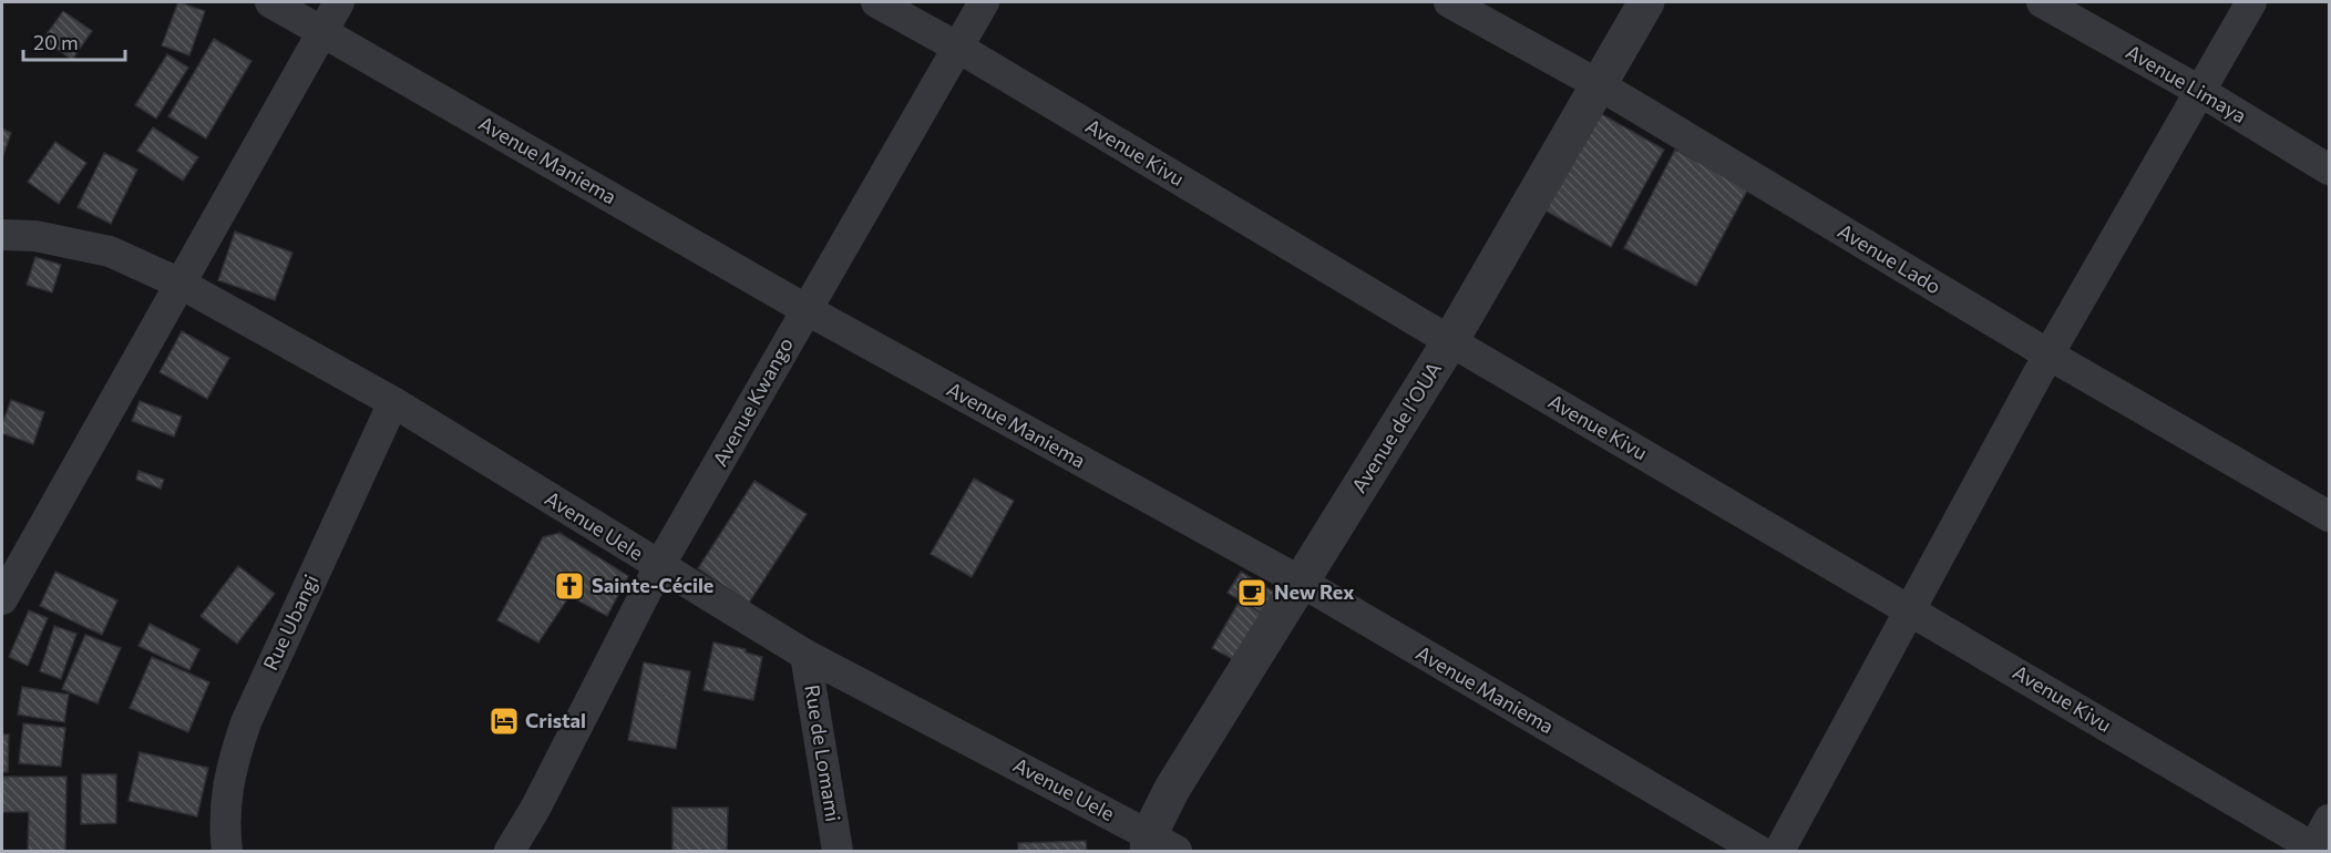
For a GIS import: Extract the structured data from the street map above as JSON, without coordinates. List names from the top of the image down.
{
  "streets": {
    "street": [
      "Avenue Limaya",
      "Avenue Kivu",
      "Avenue Maniema",
      "Avenue Lado",
      "Avenue Kwango",
      "Avenue de l’OUA",
      "Avenue Uele",
      "Rue Ubangi",
      "Rue de Lomami"
    ]
  },
  "crossings": [
    ["Avenue Kivu", "Avenue Kwango"],
    ["Avenue Kivu", "Avenue de l’OUA"],
    ["Avenue Maniema", "Avenue Kwango"],
    ["Avenue Maniema", "Avenue de l’OUA"],
    ["Avenue Lado", "Avenue de l’OUA"],
    ["Avenue Kwango", "Avenue Uele"],
    ["Avenue de l’OUA", "Avenue Uele"],
    ["Avenue Uele", "Rue Ubangi"],
    ["Avenue Uele", "Rue de Lomami"]
  ],
  "places": {
    "church": ["Sainte-Cécile"],
    "cafe": ["New Rex"],
    "hotel": ["Cristal"]
  },
  "scale_bar": "20 m"
}
